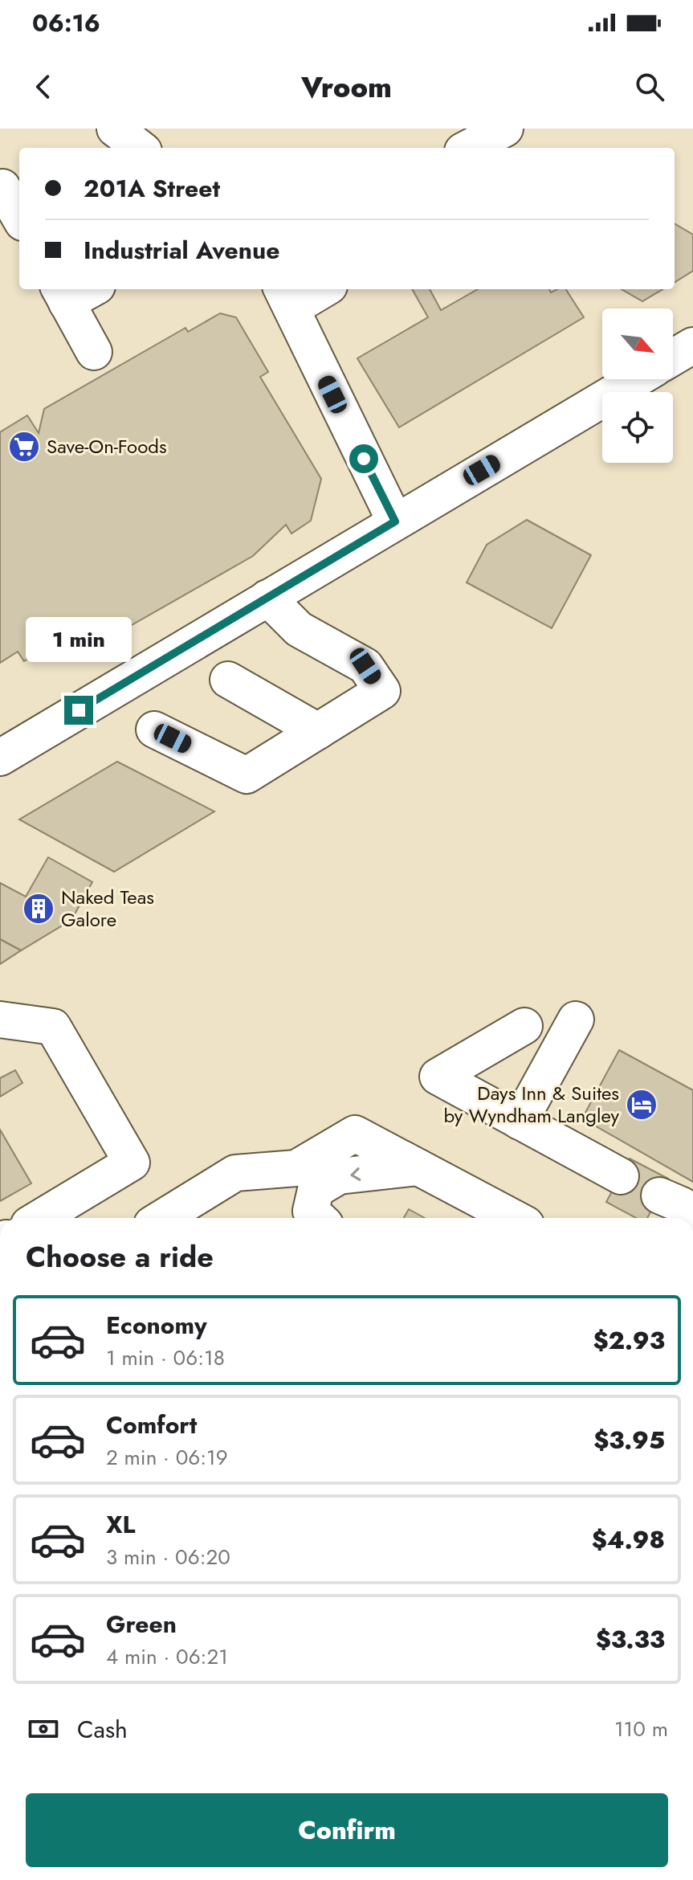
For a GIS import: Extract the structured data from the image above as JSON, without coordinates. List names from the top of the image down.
{
  "places": {
    "supermarket": ["Save-On-Foods"],
    "building": ["Naked Teas Galore"],
    "hotel": ["Days Inn & Suites by Wyndham Langley"]
  },
  "north": "bottom right",
  "page": {
    "status": "06:16",
    "header": "Vroom",
    "banner": ["201A Street", "Industrial Avenue"],
    "bubble": "1 min",
    "heading": "Choose a ride",
    "list": [
      {
        "name": "Economy",
        "note": "1 min · 06:18",
        "value": "$2.93"
      },
      {
        "name": "Comfort",
        "note": "2 min · 06:19",
        "value": "$3.95"
      },
      {
        "name": "XL",
        "note": "3 min · 06:20",
        "value": "$4.98"
      },
      {
        "name": "Green",
        "note": "4 min · 06:21",
        "value": "$3.33"
      }
    ],
    "pay": ["Cash", "110 m"],
    "buttons": "Confirm"
  }
}
